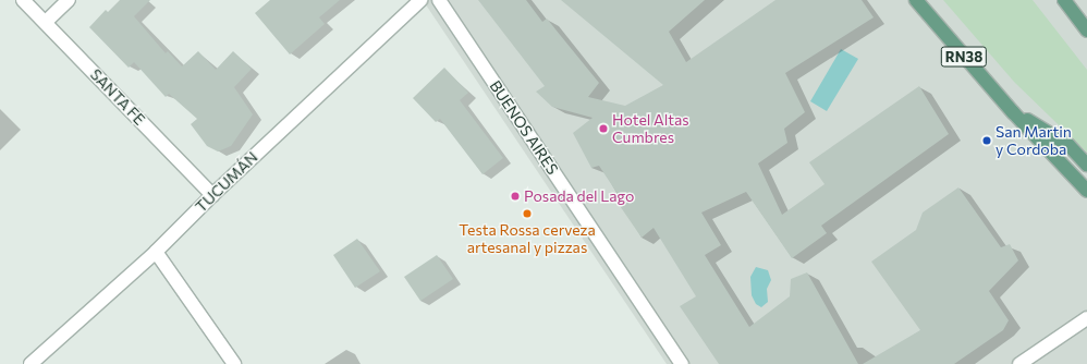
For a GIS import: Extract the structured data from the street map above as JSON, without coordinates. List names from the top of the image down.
{
  "streets": {
    "main road": ["RN38"],
    "street": ["SANTA FE", "BUENOS AIRES", "TUCUMÁN"]
  },
  "crossings": [
    ["SANTA FE", "TUCUMÁN"]
  ],
  "places": [
    "Hotel Altas Cumbres",
    "San Martin y Cordoba",
    "Posada del Lago",
    "Testa Rossa cerveza artesanal y pizzas"
  ]
}
